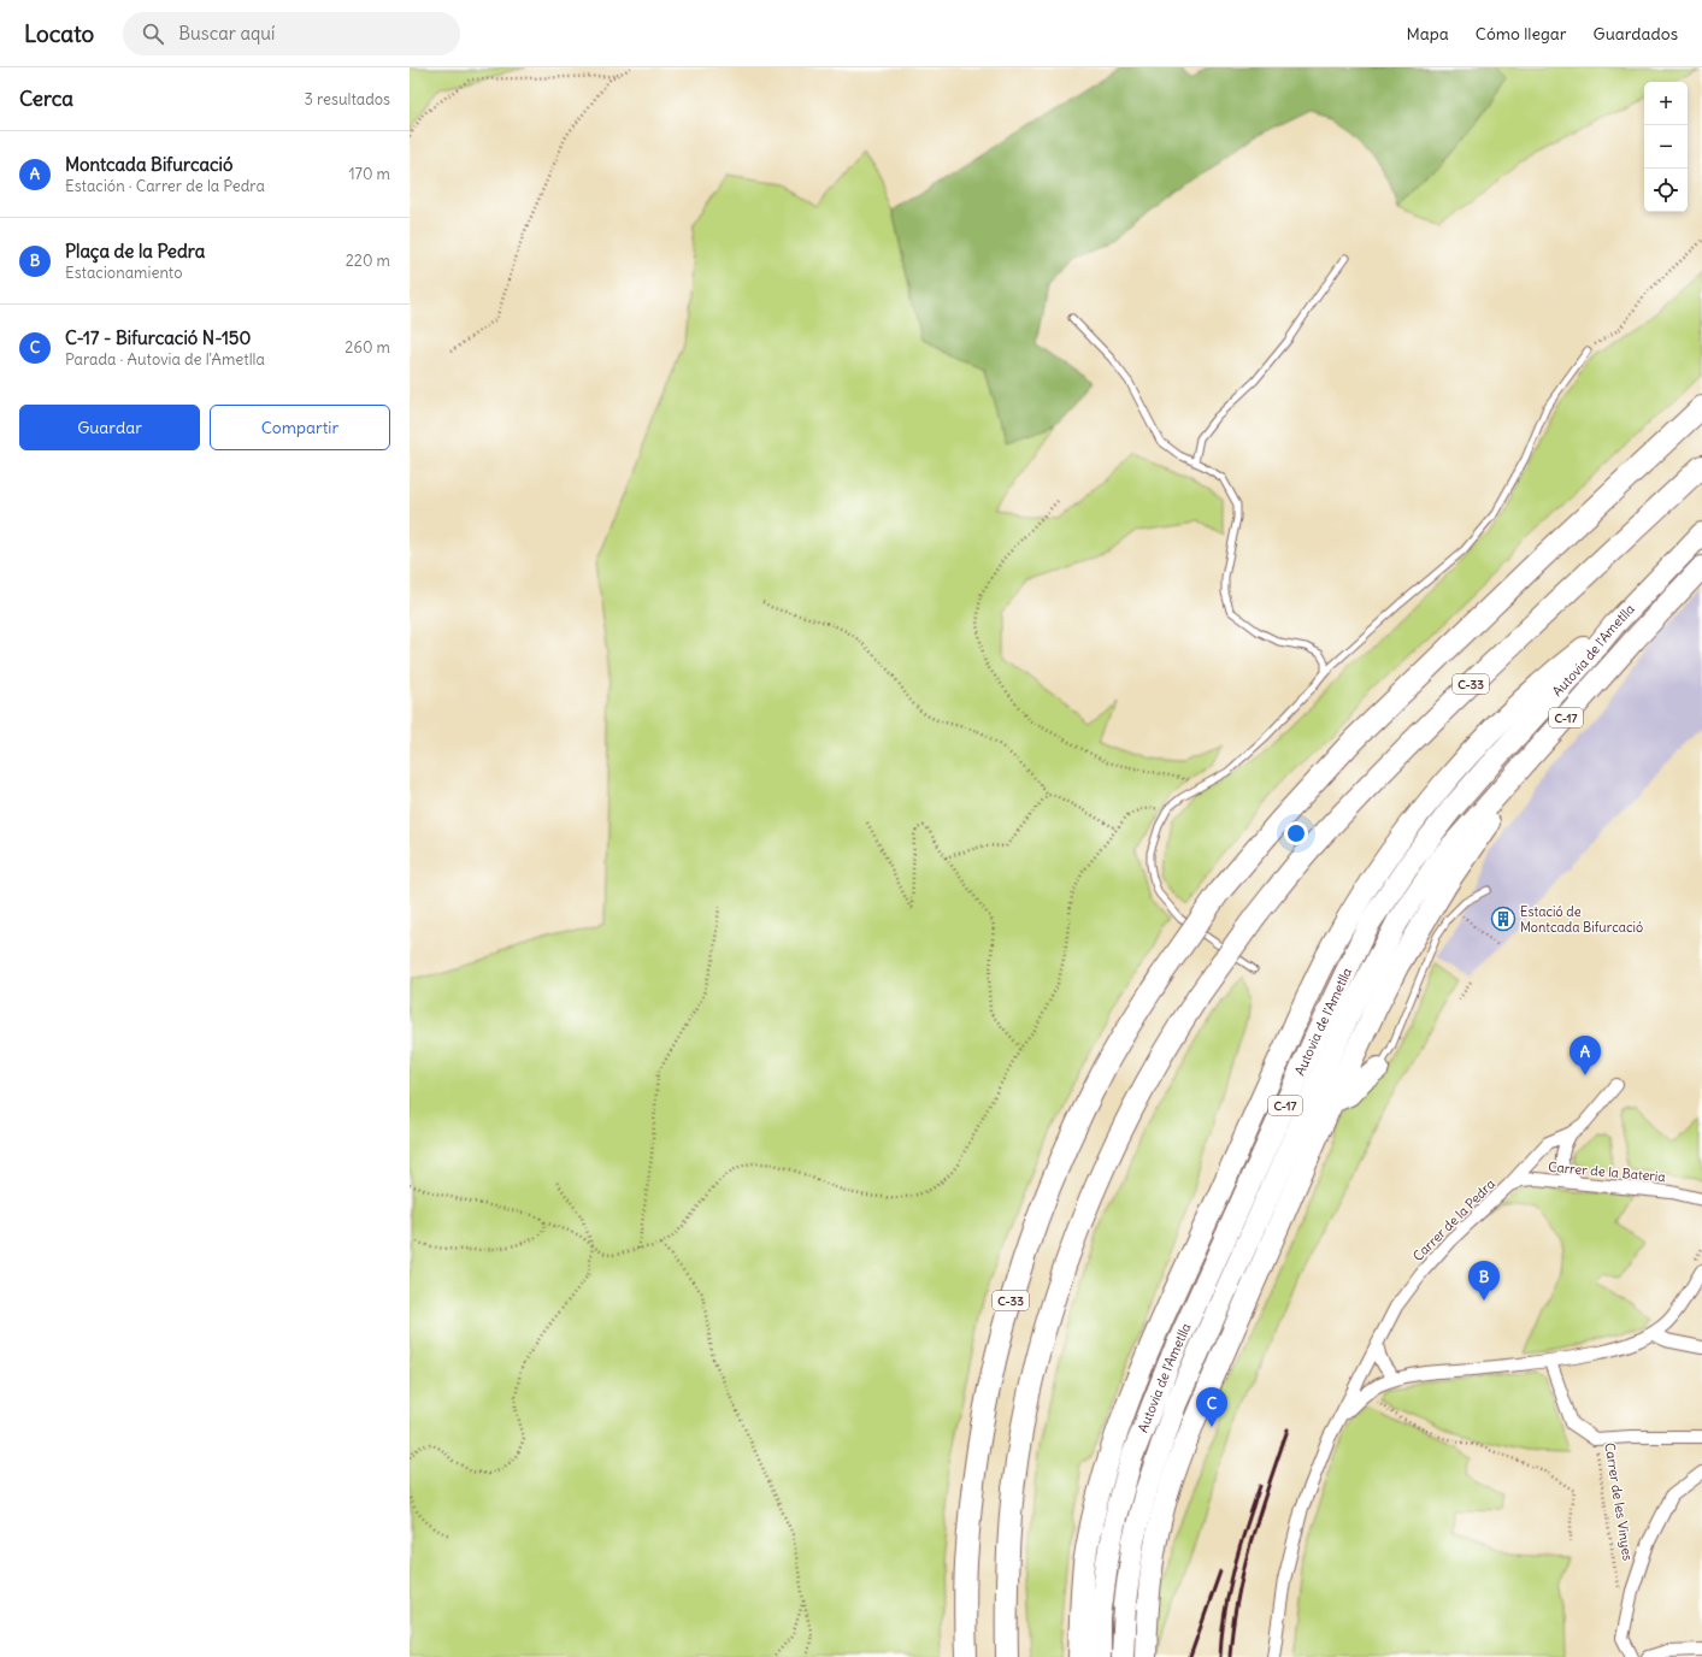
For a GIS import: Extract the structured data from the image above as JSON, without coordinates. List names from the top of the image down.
{
  "streets": {
    "highway": ["Autovia de l'Ametlla", "C-33", "C-17"],
    "street": ["Carrer de la Bateria", "Carrer de la Pedra", "Carrer de les Vinyes"]
  },
  "crossings": [
    ["Carrer de la Bateria", "Carrer de la Pedra"]
  ],
  "places": {
    "building": ["Estació de Montcada Bifurcació"]
  },
  "page": {
    "header": "Locato",
    "search": "Buscar aquí",
    "nav": ["Mapa", "Cómo llegar", "Guardados"],
    "heading": ["Cerca", "3 resultados"],
    "map_buttons": ["+", "−"],
    "list": [
      {
        "mark": "A",
        "name": "Montcada Bifurcació",
        "note": "Estación · Carrer de la Pedra",
        "value": "170 m"
      },
      {
        "mark": "B",
        "name": "Plaça de la Pedra",
        "note": "Estacionamiento",
        "value": "220 m"
      },
      {
        "mark": "C",
        "name": "C-17 - Bifurcació N-150",
        "note": "Parada · Autovia de l'Ametlla",
        "value": "260 m"
      }
    ],
    "buttons": ["Guardar", "Compartir"],
    "pins": ["A", "B", "C"]
  }
}
